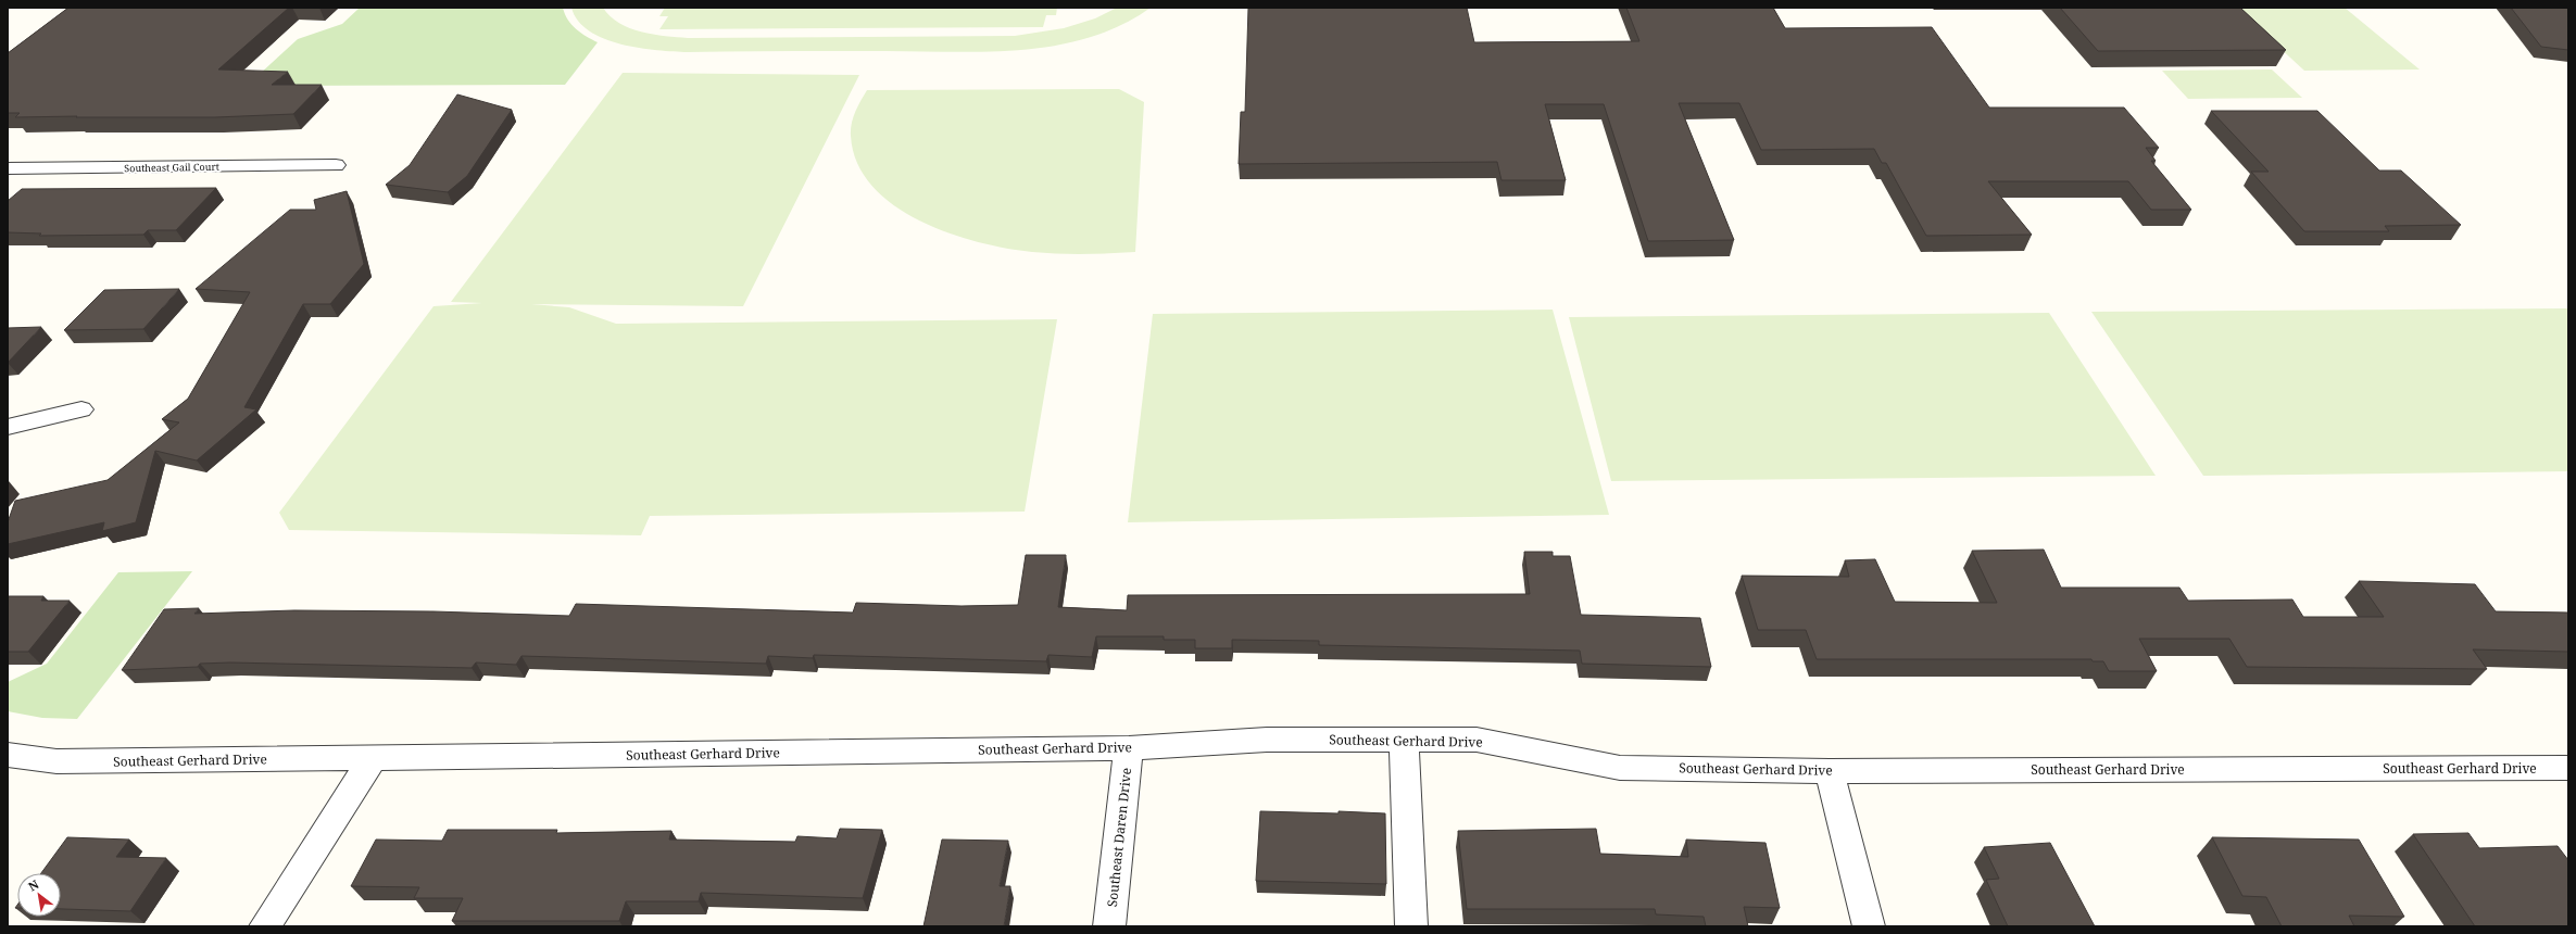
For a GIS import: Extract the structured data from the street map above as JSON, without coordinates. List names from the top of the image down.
{
  "streets": {
    "street": ["Southeast Gail Court", "Southeast Gerhard Drive", "Southeast Daren Drive"]
  },
  "crossings": [
    ["Southeast Gerhard Drive", "Southeast Daren Drive"]
  ],
  "north": "top left"
}
